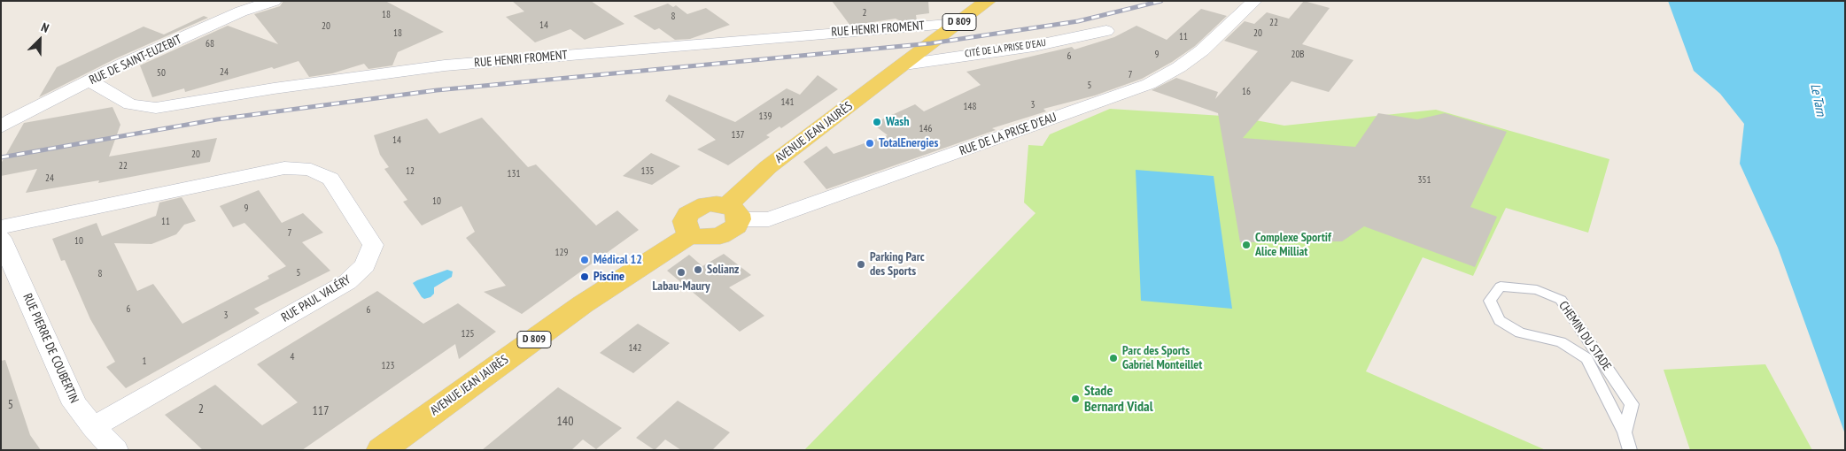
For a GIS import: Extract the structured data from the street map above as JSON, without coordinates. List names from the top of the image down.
{
  "streets": {
    "main road": ["D 809", "AVENUE JEAN JAURÈS"],
    "street": [
      "RUE HENRI FROMENT",
      "CITÉ DE LA PRISE D'EAU",
      "RUE DE SAINT-EUZEBIT",
      "RUE DE LA PRISE D'EAU",
      "RUE PAUL VALÉRY",
      "RUE PIERRE DE COUBERTIN"
    ],
    "lane": ["CHEMIN DU STADE"]
  },
  "crossings": [
    ["D 809", "RUE HENRI FROMENT"],
    ["D 809", "CITÉ DE LA PRISE D'EAU"],
    ["D 809", "AVENUE JEAN JAURÈS"],
    ["RUE HENRI FROMENT", "RUE DE SAINT-EUZEBIT"],
    ["CITÉ DE LA PRISE D'EAU", "AVENUE JEAN JAURÈS"],
    ["AVENUE JEAN JAURÈS", "RUE DE LA PRISE D'EAU"],
    ["RUE PAUL VALÉRY", "RUE PIERRE DE COUBERTIN"]
  ],
  "water": ["Le Tarn"],
  "places": [
    "Wash",
    "TotalEnergies",
    "Complexe Sportif Alice Milliat",
    "Médical 12",
    "Parking Parc des Sports",
    "Solianz",
    "Labau-Maury",
    "Piscine",
    "Parc des Sports Gabriel Monteillet",
    "Stade Bernard Vidal"
  ],
  "house_numbers": [
    "2",
    "18",
    "8",
    "22",
    "14",
    "20",
    "18",
    "20",
    "11",
    "68",
    "9",
    "20B",
    "6",
    "24",
    "50",
    "7",
    "5",
    "16",
    "141",
    "3",
    "148",
    "139",
    "146",
    "137",
    "14",
    "20",
    "22",
    "12",
    "135",
    "131",
    "24",
    "351",
    "10",
    "9",
    "11",
    "7",
    "10",
    "129",
    "5",
    "8",
    "6",
    "6",
    "3",
    "125",
    "142",
    "4",
    "1",
    "123",
    "5",
    "2",
    "117",
    "140"
  ],
  "north": "top right"
}
